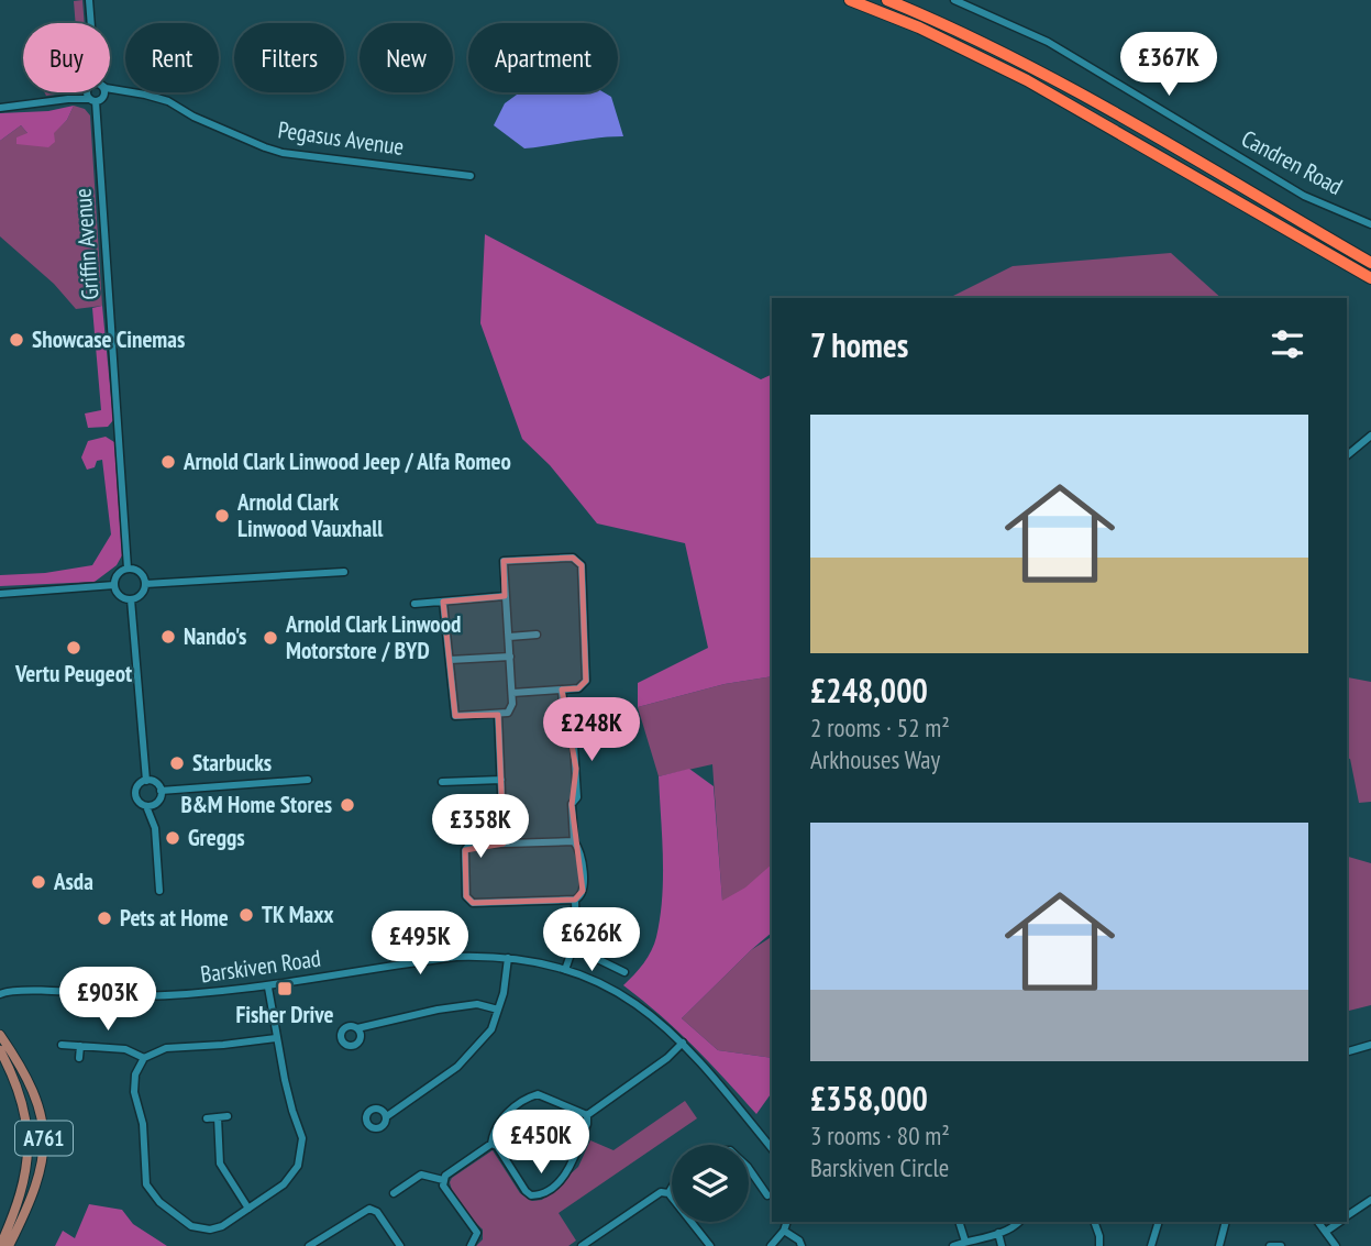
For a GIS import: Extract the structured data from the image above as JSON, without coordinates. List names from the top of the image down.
{
  "streets": {
    "main road": ["A761"],
    "street": [
      "Pegasus Avenue",
      "Candren Road",
      "Griffin Avenue",
      "Barskiven Road"
    ]
  },
  "places": {
    "other": [
      "Showcase Cinemas",
      "Arnold Clark Linwood Jeep / Alfa Romeo",
      "Arnold Clark Linwood Vauxhall",
      "Nando's",
      "Arnold Clark Linwood Motorstore / BYD",
      "Vertu Peugeot",
      "Starbucks",
      "B&M Home Stores",
      "Greggs",
      "Asda",
      "TK Maxx",
      "Pets at Home"
    ],
    "transit": ["Fisher Drive"]
  },
  "page": {
    "chip": [
      "Buy",
      "Rent",
      "Filters",
      "New",
      "Apartment"
    ],
    "price": [
      "£367K",
      "£248K",
      "£358K",
      "£626K",
      "£495K",
      "£903K",
      "£450K"
    ],
    "heading": "7 homes",
    "list": [
      {
        "name": "£248,000",
        "note": "2 rooms · 52 m² · Arkhouses Way"
      },
      {
        "name": "£358,000",
        "note": "3 rooms · 80 m² · Barskiven Circle"
      }
    ]
  }
}
